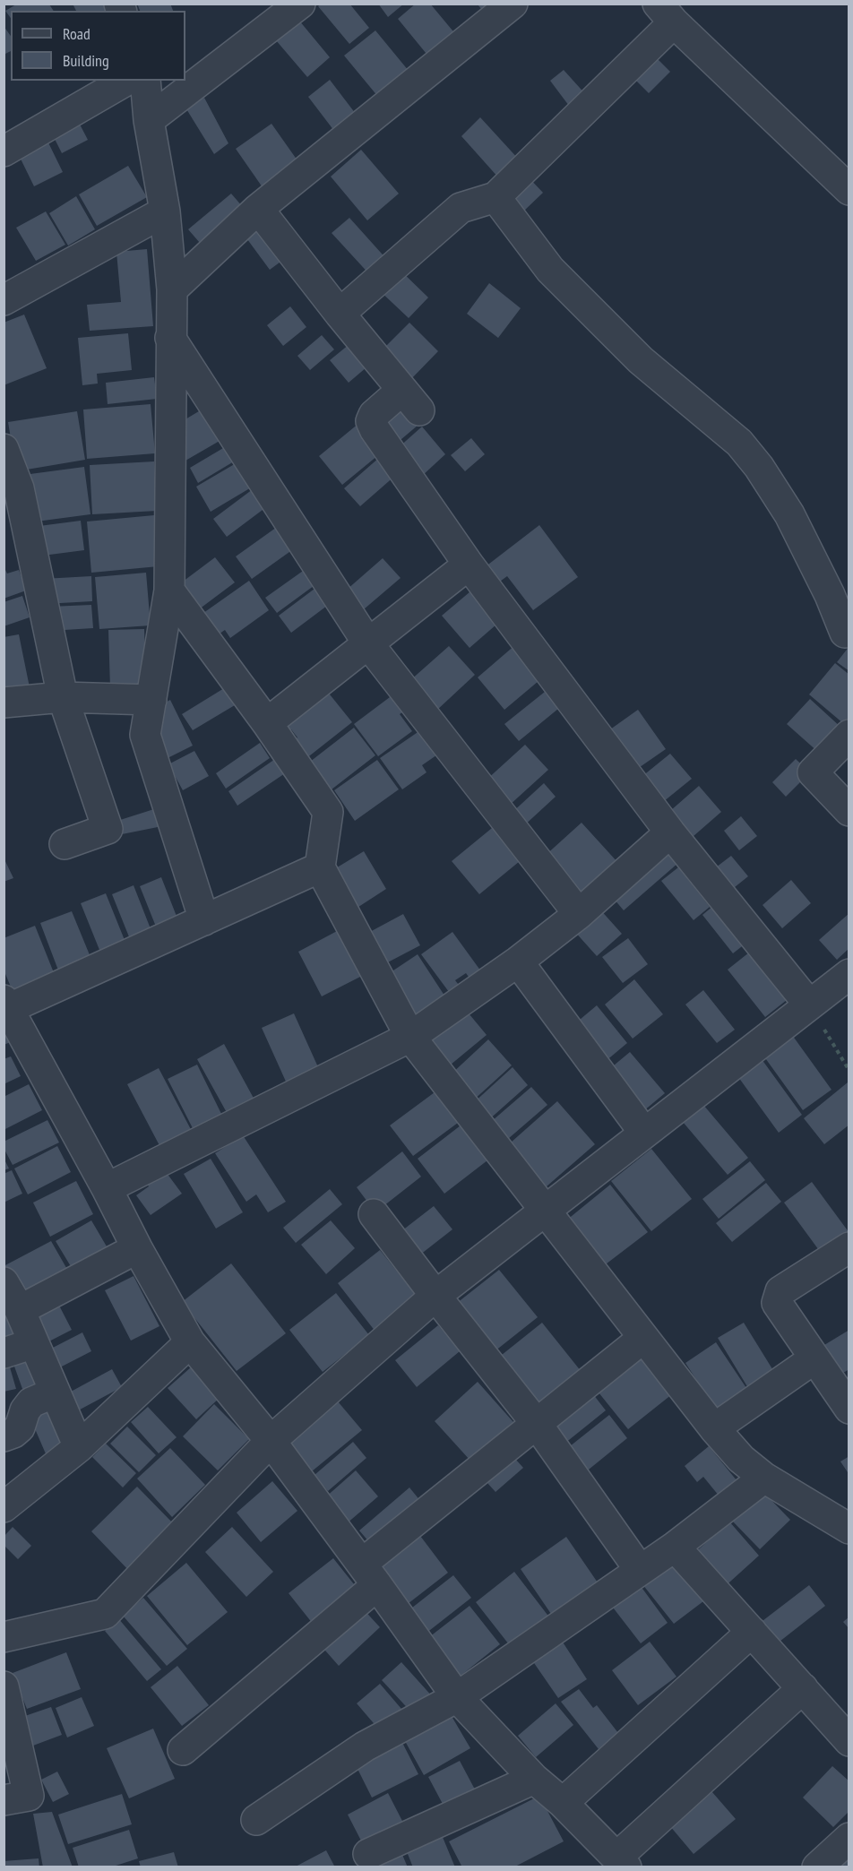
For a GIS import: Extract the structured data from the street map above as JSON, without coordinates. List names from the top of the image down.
{
  "legend": ["Road", "Building"]
}
